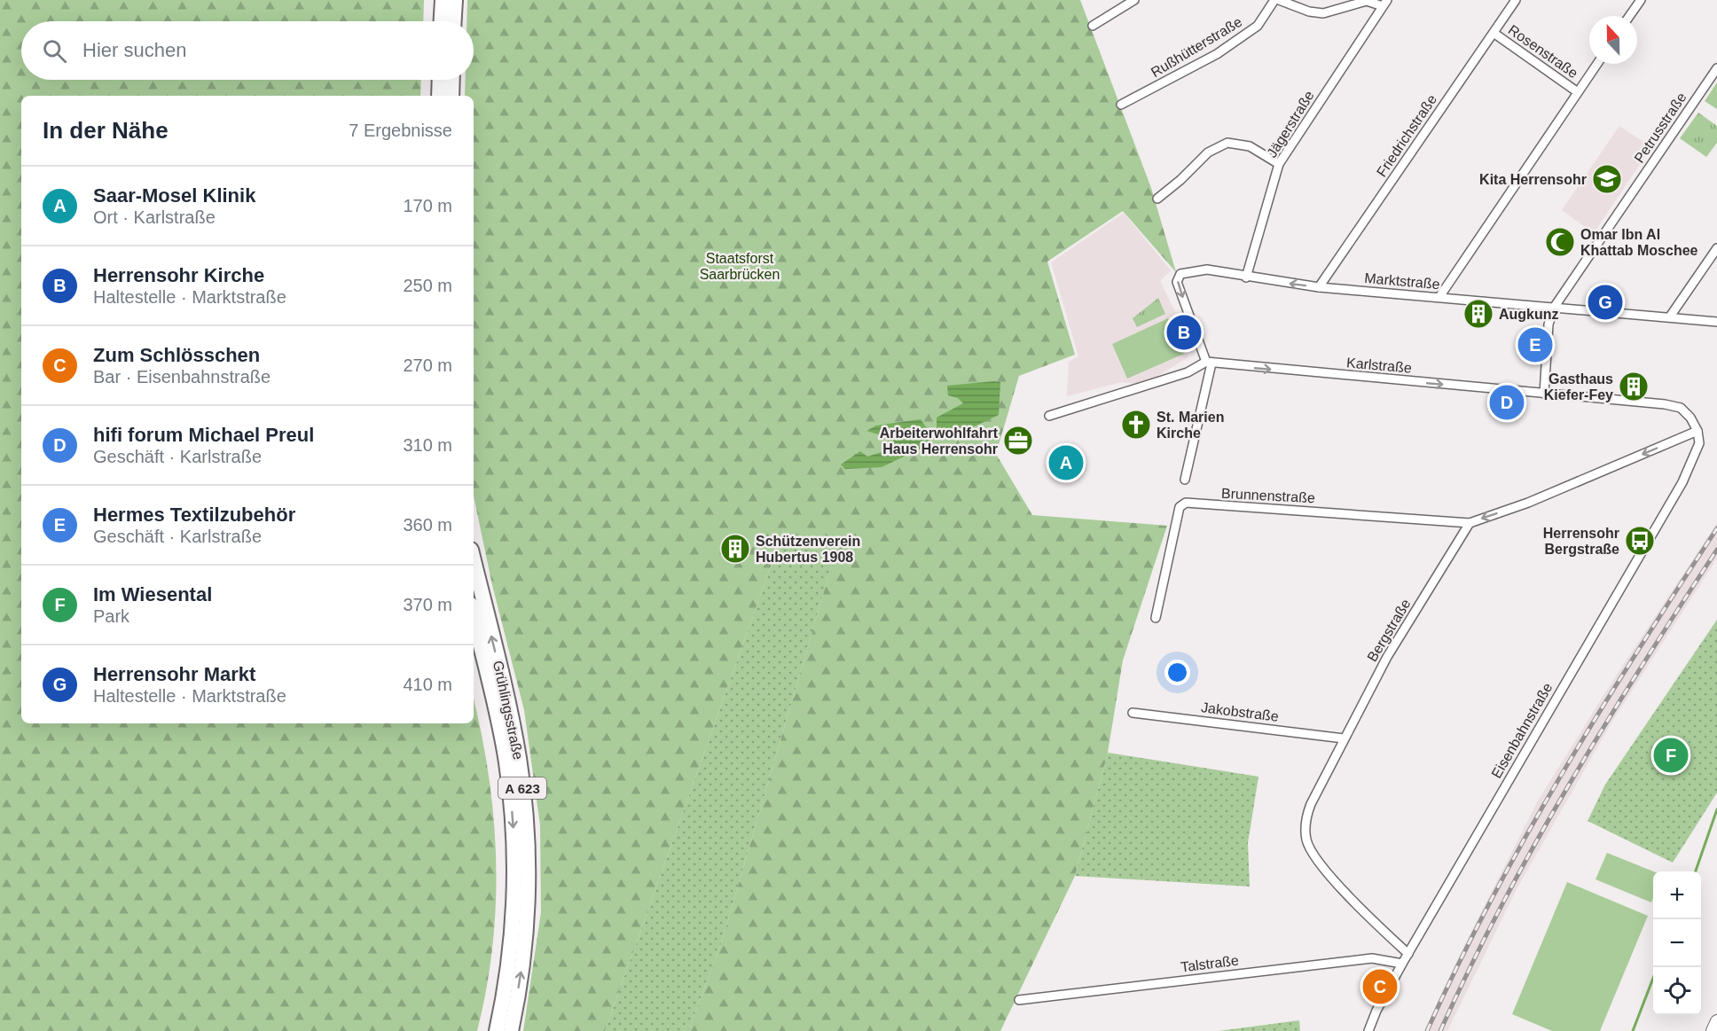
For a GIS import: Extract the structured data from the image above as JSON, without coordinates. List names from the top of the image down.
{
  "streets": {
    "highway": ["Grühlingsstraße", "A 623"],
    "street": [
      "Rußhütterstraße",
      "Rosenstraße",
      "Jägerstraße",
      "Petrusstraße",
      "Friedrichstraße",
      "Marktstraße",
      "Karlstraße",
      "Brunnenstraße",
      "Bergstraße",
      "Jakobstraße",
      "Eisenbahnstraße",
      "Talstraße"
    ]
  },
  "crossings": [
    ["Rosenstraße", "Friedrichstraße"],
    ["Rosenstraße", "Marktstraße"],
    ["Jägerstraße", "Marktstraße"],
    ["Petrusstraße", "Marktstraße"],
    ["Friedrichstraße", "Marktstraße"],
    ["Marktstraße", "Karlstraße"],
    ["Karlstraße", "Eisenbahnstraße"],
    ["Brunnenstraße", "Bergstraße"],
    ["Bergstraße", "Jakobstraße"],
    ["Bergstraße", "Eisenbahnstraße"],
    ["Eisenbahnstraße", "Talstraße"]
  ],
  "one_way": ["Karlstraße"],
  "parks": ["Staatsforst Saarbrücken"],
  "places": {
    "school or university": ["Kita Herrensohr"],
    "mosque": ["Omar Ibn Al Khattab Moschee"],
    "building": ["Augkunz", "Gasthaus Kiefer-Fey", "Schützenverein Hubertus 1908"],
    "church": ["St. Marien Kirche"],
    "office": ["Arbeiterwohlfahrt Haus Herrensohr"],
    "bus stop": ["Herrensohr Bergstraße"]
  },
  "north": "top",
  "page": {
    "search": "Hier suchen",
    "heading": ["In der Nähe", "7 Ergebnisse"],
    "list": [
      {
        "mark": "A",
        "name": "Saar-Mosel Klinik",
        "note": "Ort · Karlstraße",
        "value": "170 m"
      },
      {
        "mark": "B",
        "name": "Herrensohr Kirche",
        "note": "Haltestelle · Marktstraße",
        "value": "250 m"
      },
      {
        "mark": "C",
        "name": "Zum Schlösschen",
        "note": "Bar · Eisenbahnstraße",
        "value": "270 m"
      },
      {
        "mark": "D",
        "name": "hifi forum Michael Preul",
        "note": "Geschäft · Karlstraße",
        "value": "310 m"
      },
      {
        "mark": "E",
        "name": "Hermes Textilzubehör",
        "note": "Geschäft · Karlstraße",
        "value": "360 m"
      },
      {
        "mark": "F",
        "name": "Im Wiesental",
        "note": "Park",
        "value": "370 m"
      },
      {
        "mark": "G",
        "name": "Herrensohr Markt",
        "note": "Haltestelle · Marktstraße",
        "value": "410 m"
      }
    ],
    "pins": [
      "G",
      "B",
      "E",
      "D",
      "A",
      "F",
      "C"
    ],
    "map_buttons": ["+", "−"]
  }
}
